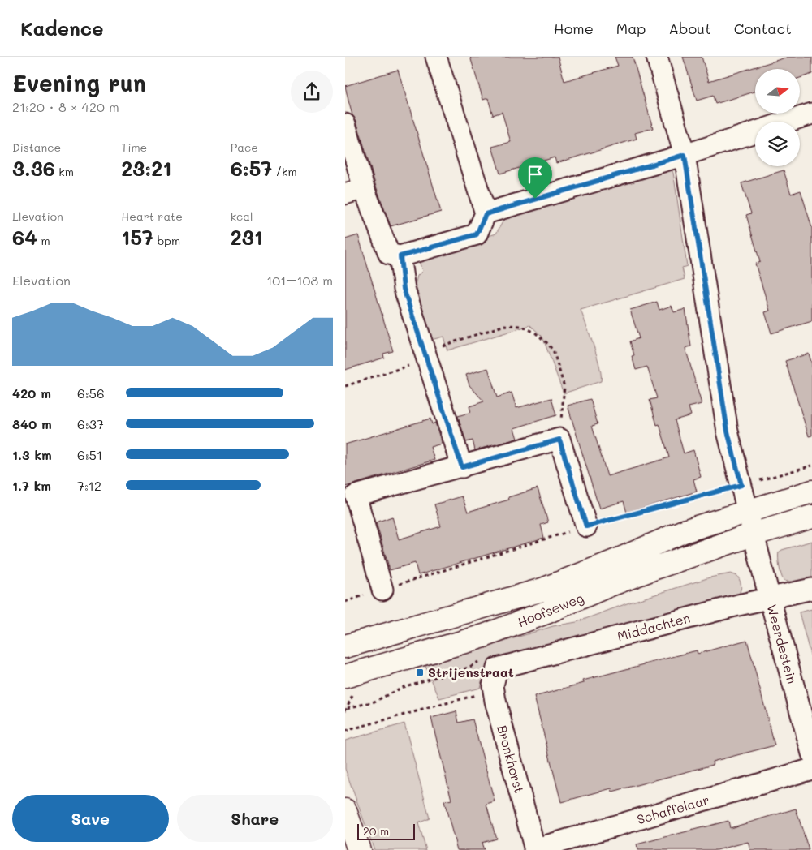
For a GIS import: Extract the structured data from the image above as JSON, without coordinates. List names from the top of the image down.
{
  "streets": {
    "street": [
      "Hoofseweg",
      "Middachten",
      "Weerdestein",
      "Bronkhorst",
      "Schaffelaar"
    ]
  },
  "crossings": [
    ["Hoofseweg", "Weerdestein"],
    ["Middachten", "Weerdestein"],
    ["Middachten", "Bronkhorst"],
    ["Bronkhorst", "Schaffelaar"]
  ],
  "places": {
    "transit": ["Strijenstraat"]
  },
  "scale_bar": "20 m",
  "north": "right",
  "page": {
    "header": "Kadence",
    "nav": [
      "Home",
      "Map",
      "About",
      "Contact"
    ],
    "heading": ["Evening run", "21:20 · 8 × 420 m"],
    "stats": [
      ["Distance", "3.36 km"],
      ["Time", "23:21"],
      ["Pace", "6:57 /km"],
      ["Elevation", "64 m"],
      ["Heart rate", "157 bpm"],
      ["kcal", "231"]
    ],
    "chart": ["Elevation", "101–108 m"],
    "list": [
      {
        "name": "420 m",
        "note": "6:56"
      },
      {
        "name": "840 m",
        "note": "6:37"
      },
      {
        "name": "1.3 km",
        "note": "6:51"
      },
      {
        "name": "1.7 km",
        "note": "7:12"
      }
    ],
    "buttons": ["Save", "Share"],
    "scale": "20 m"
  }
}
